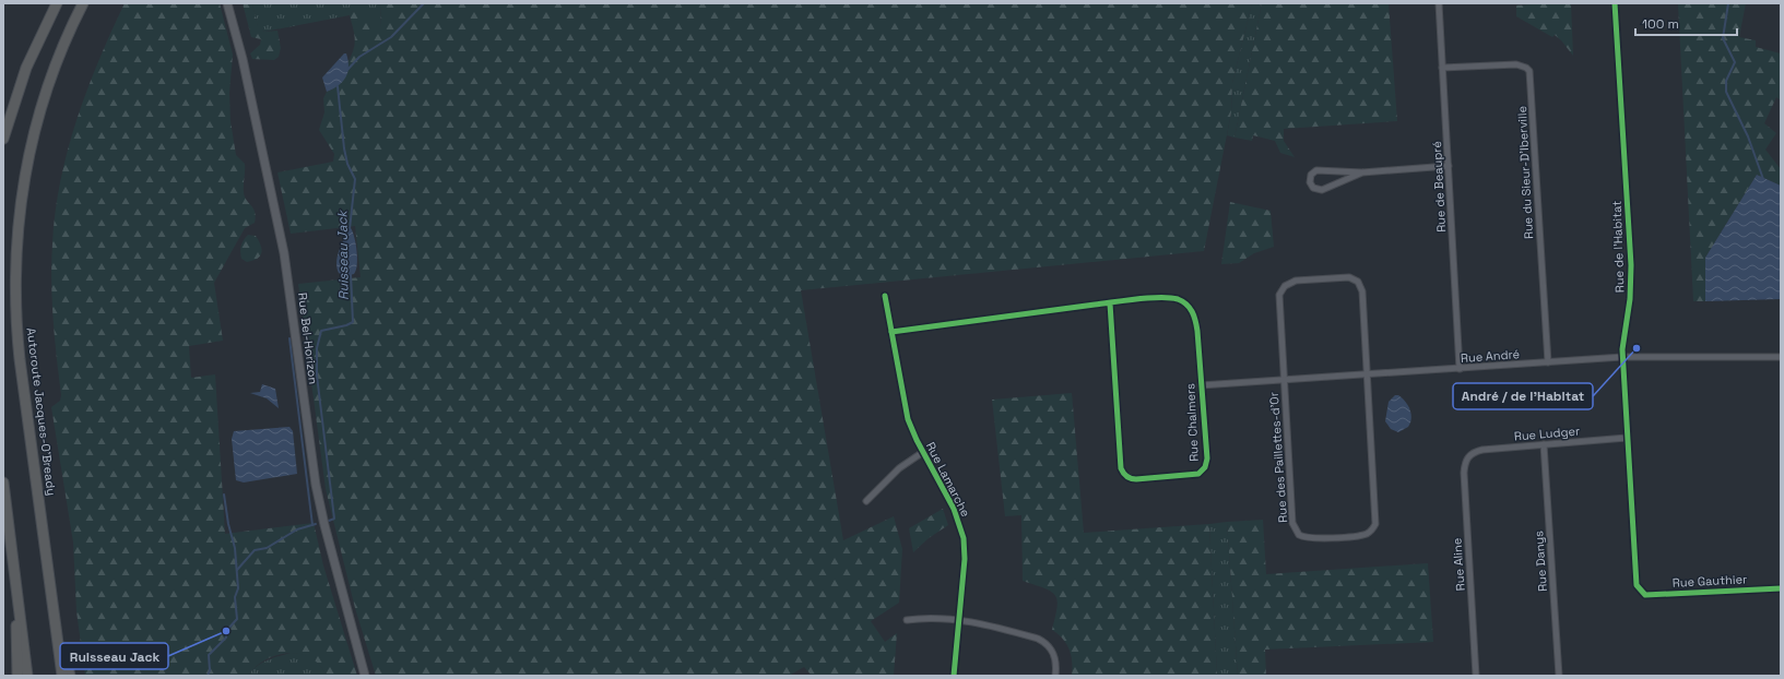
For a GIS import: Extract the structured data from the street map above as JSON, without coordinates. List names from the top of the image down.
{
  "streets": {
    "highway": ["Autoroute Jacques-O'Bready"],
    "street": [
      "Rue du Sieur-D'Iberville",
      "Rue de Beaupré",
      "Rue de l'Habitat",
      "Rue Bel-Horizon",
      "Rue André",
      "Rue Chalmers",
      "Rue Ludger",
      "Rue des Paillettes-d'Or",
      "Rue Lamarche",
      "Rue Danys",
      "Rue Aline",
      "Rue Gauthier"
    ]
  },
  "crossings": [
    ["Rue du Sieur-D'Iberville", "Rue de Beaupré"],
    ["Rue du Sieur-D'Iberville", "Rue André"],
    ["Rue de Beaupré", "Rue André"],
    ["Rue de l'Habitat", "Rue André"],
    ["Rue de l'Habitat", "Rue Ludger"],
    ["Rue de l'Habitat", "Rue Gauthier"],
    ["Rue André", "Rue Chalmers"],
    ["Rue André", "Rue des Paillettes-d'Or"],
    ["Rue Chalmers", "Rue Lamarche"],
    ["Rue Ludger", "Rue Danys"],
    ["Rue Ludger", "Rue Aline"]
  ],
  "water": ["Ruisseau Jack"],
  "places": ["André / de l'Habitat", "Ruisseau Jack"],
  "scale_bar": "100 m"
}
